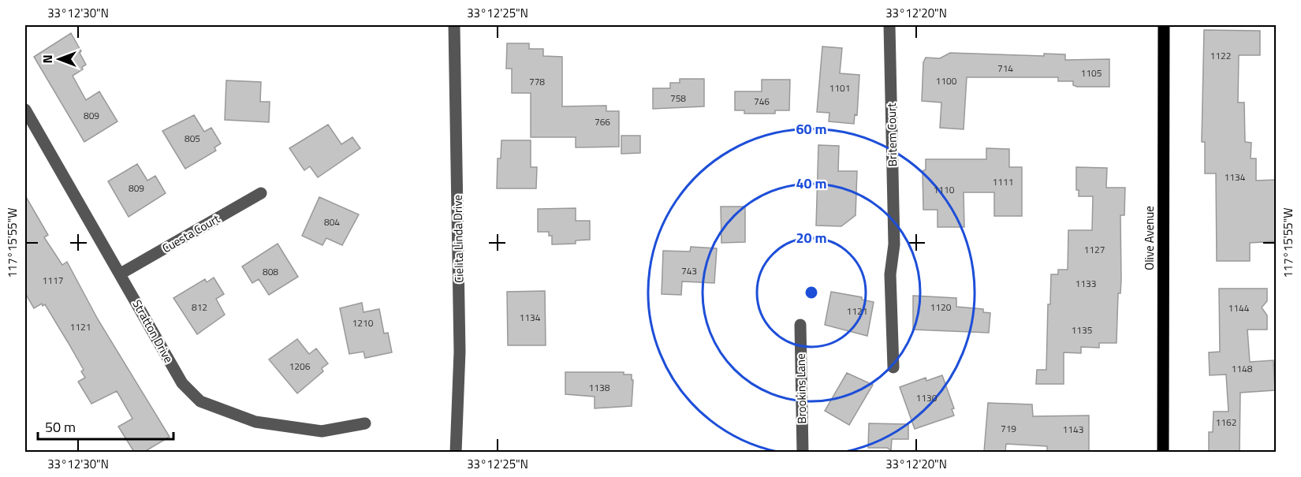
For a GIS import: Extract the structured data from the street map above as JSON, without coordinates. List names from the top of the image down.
{
  "streets": {
    "main road": ["Olive Avenue"],
    "street": [
      "Britem Court",
      "Cuesta Court",
      "Cielita Linda Drive",
      "Stratton Drive",
      "Brookins Lane"
    ]
  },
  "crossings": [
    ["Cuesta Court", "Stratton Drive"]
  ],
  "house_numbers": [
    "1122",
    "714",
    "1105",
    "1100",
    "778",
    "1101",
    "758",
    "746",
    "809",
    "766",
    "805",
    "1134",
    "1111",
    "809",
    "1110",
    "804",
    "1127",
    "743",
    "808",
    "1117",
    "1133",
    "812",
    "1120",
    "1144",
    "1121",
    "1134",
    "1210",
    "1121",
    "1135",
    "1206",
    "1148",
    "1138",
    "1130",
    "1162",
    "719",
    "1143"
  ],
  "scale_bar": "50 m",
  "north": "left",
  "coordinates": [
    "33°12'30\"N",
    "33°12'25\"N",
    "33°12'20\"N",
    "117°15'55\"W"
  ],
  "rings": ["60 m", "40 m", "20 m"]
}
